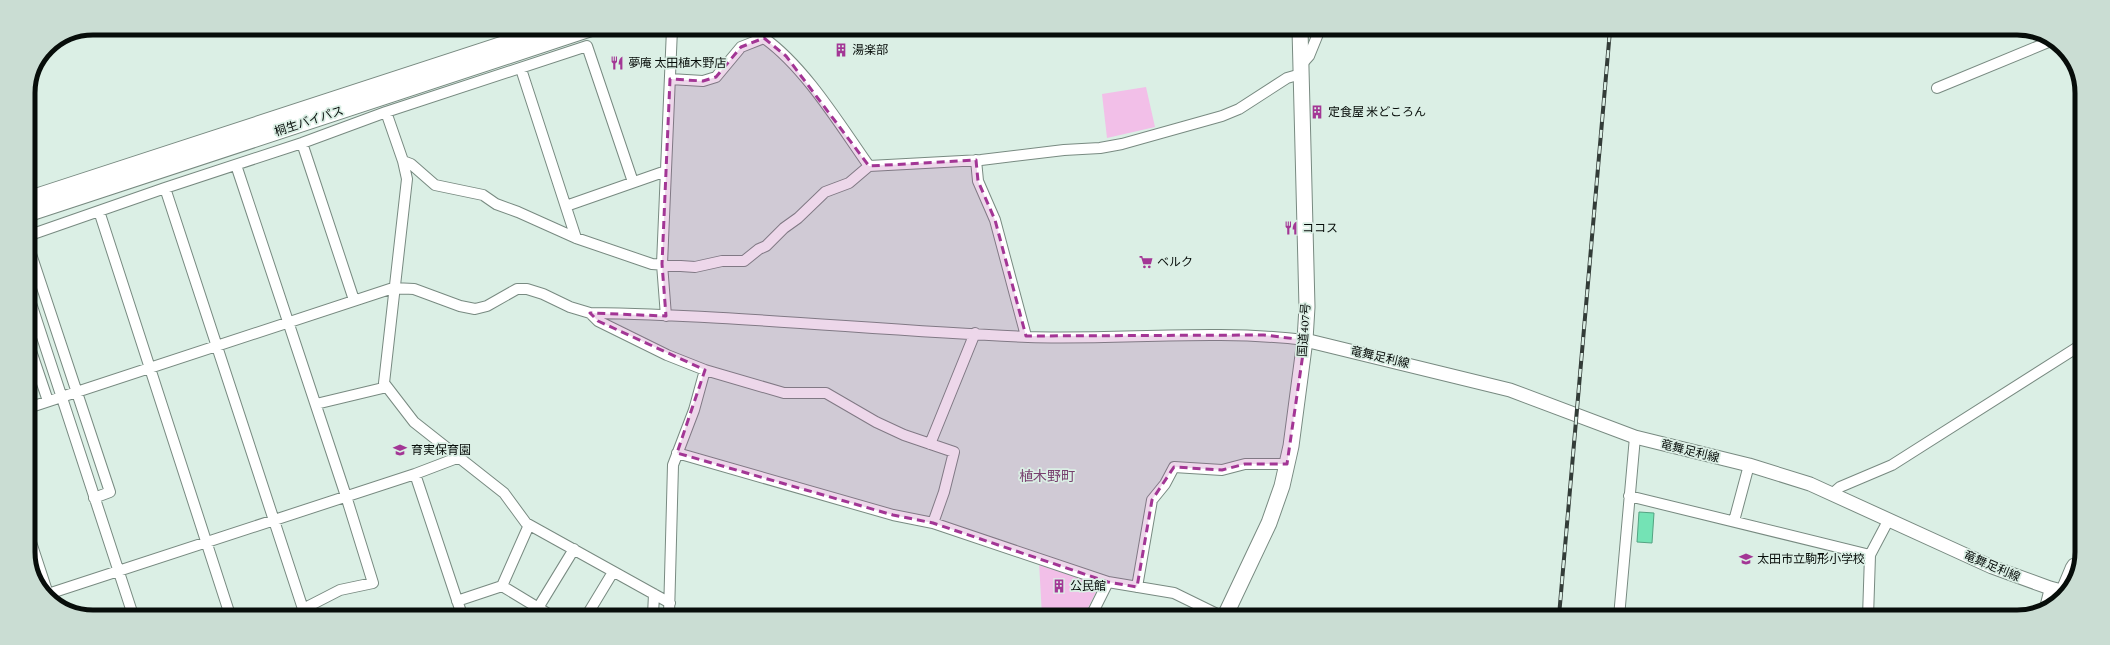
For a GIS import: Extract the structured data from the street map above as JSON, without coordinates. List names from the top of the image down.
{
  "streets": {
    "highway": ["桐生バイパス", "国道407号"],
    "main road": ["竜舞足利線"]
  },
  "crossings": [
    ["国道407号", "竜舞足利線"]
  ],
  "districts": ["植木野町"],
  "places": {
    "building": ["湯楽部", "定食屋 米どころん", "公民館"],
    "restaurant": ["夢庵 太田植木野店", "ココス"],
    "supermarket": ["ベルク"],
    "school or university": ["育実保育園", "太田市立駒形小学校"]
  }
}
